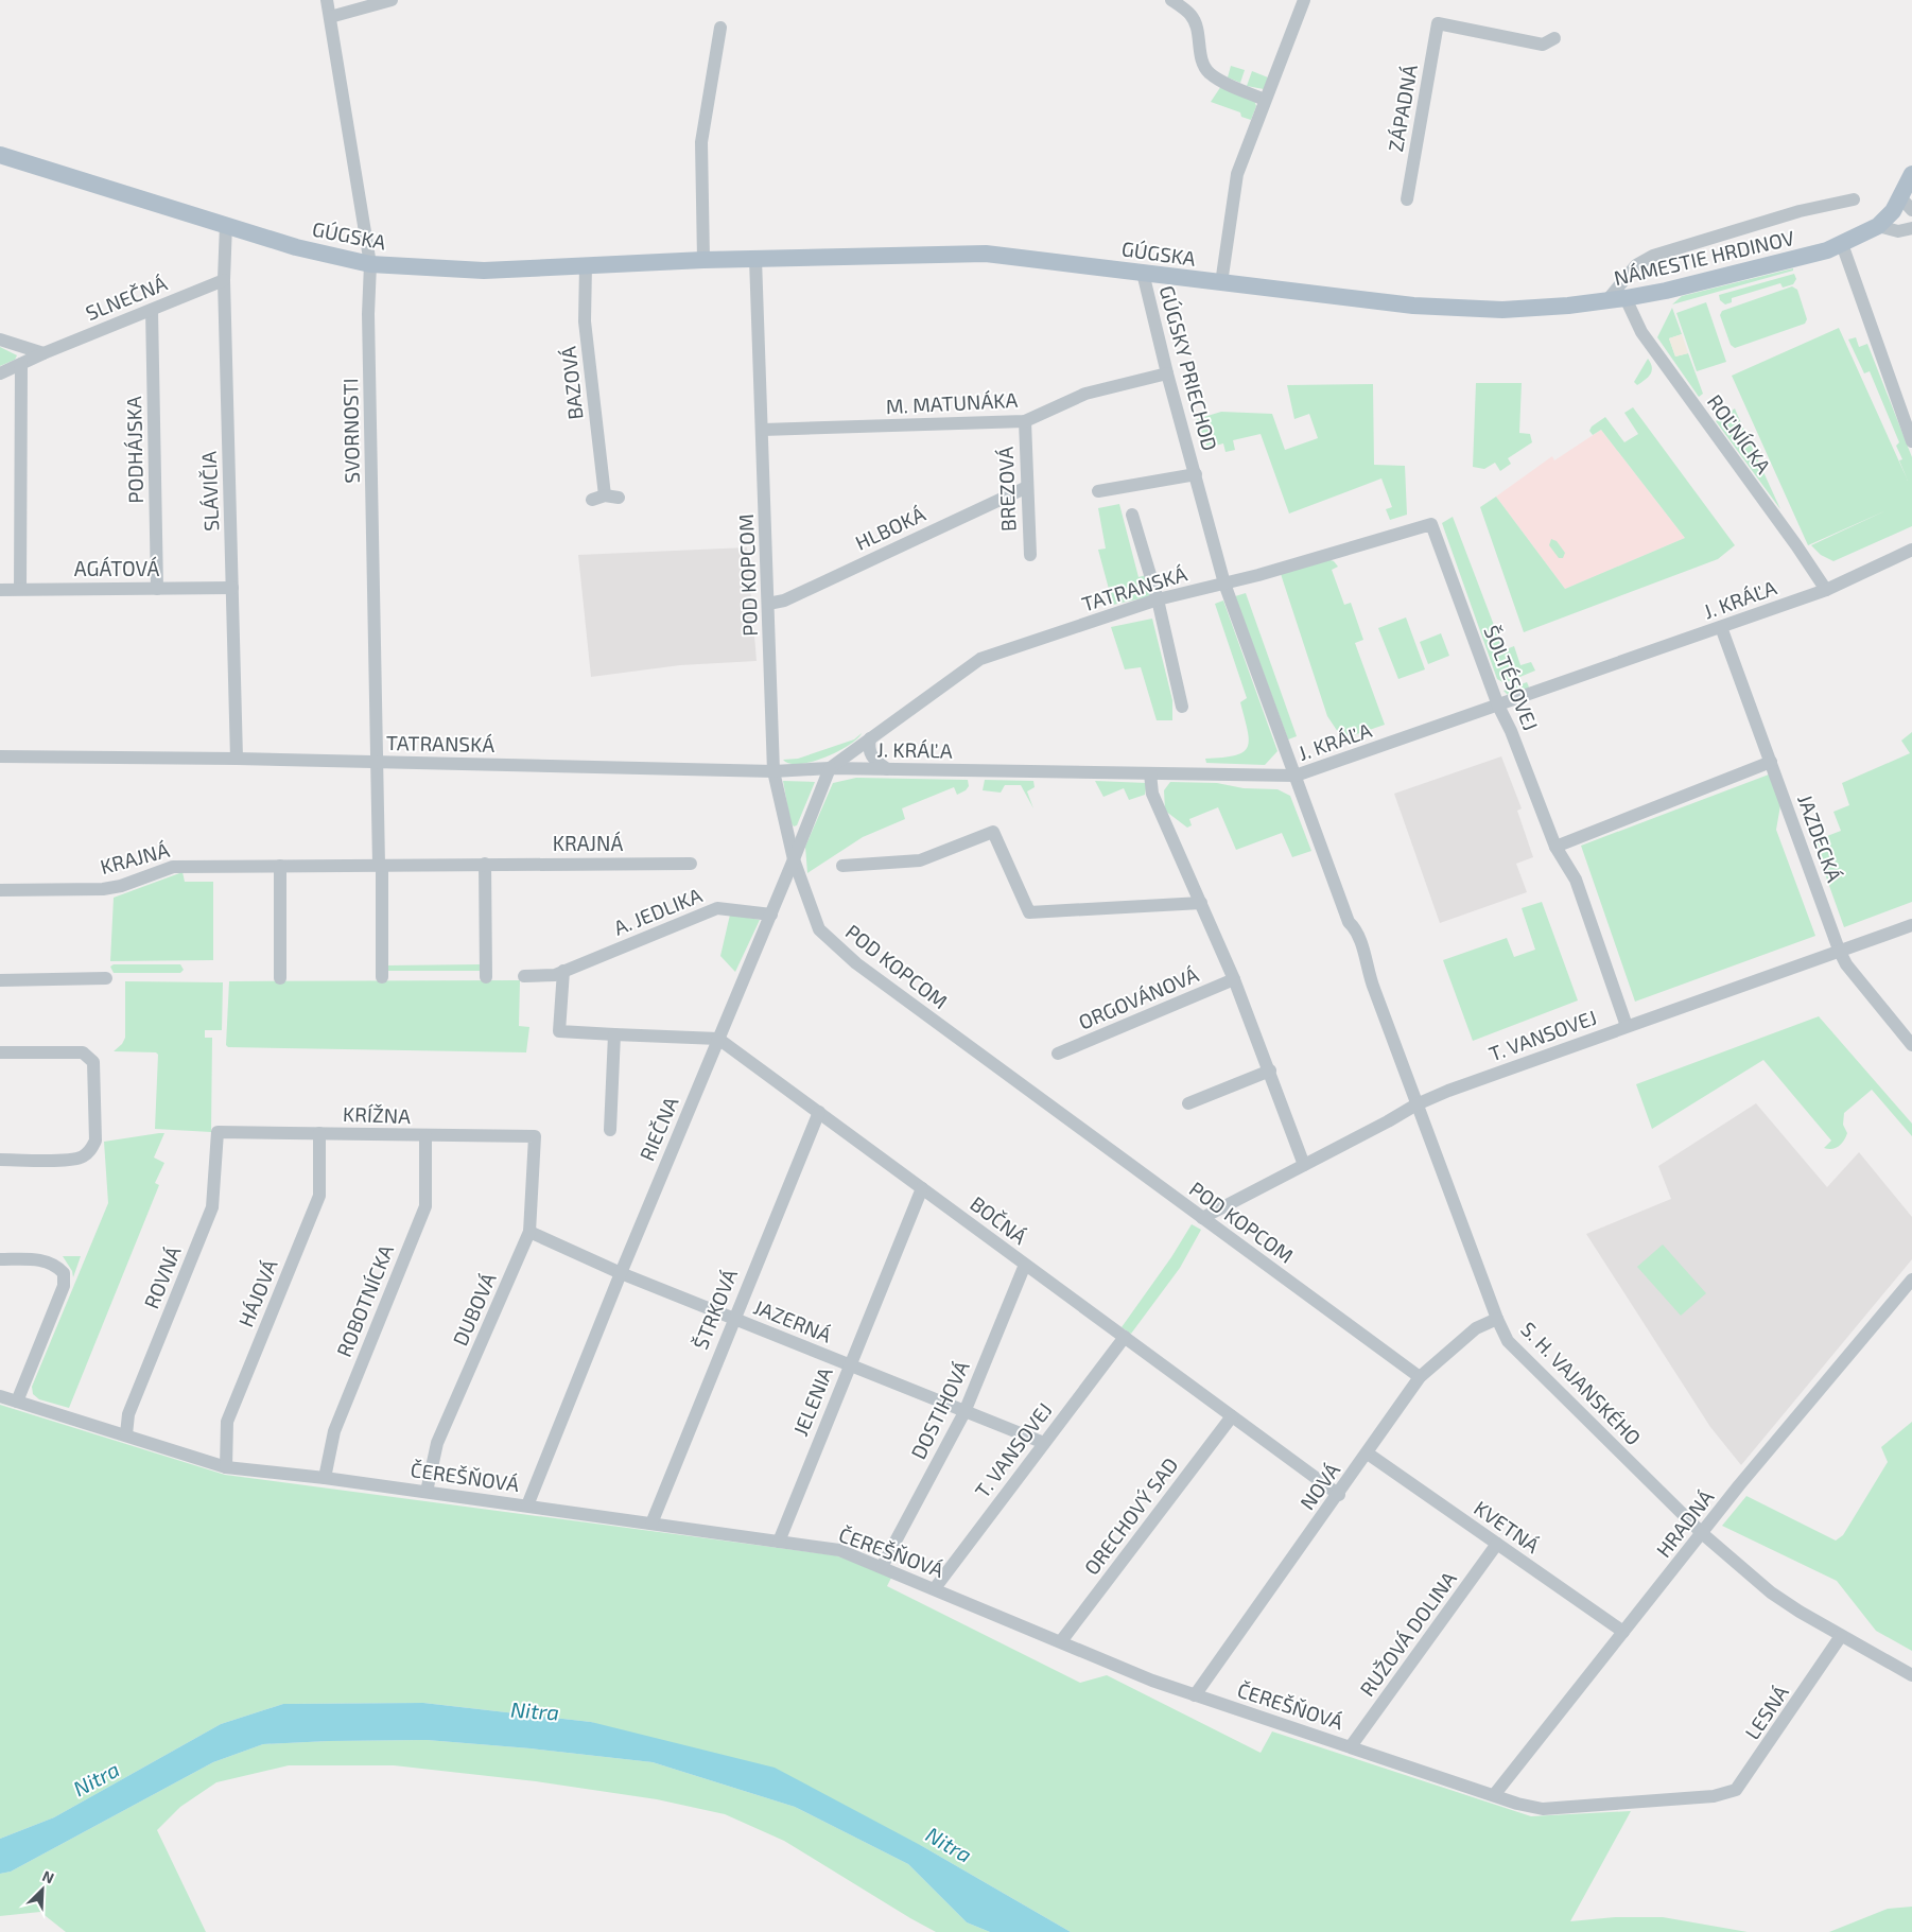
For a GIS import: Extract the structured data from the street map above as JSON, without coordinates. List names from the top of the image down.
{
  "streets": {
    "main road": ["GÚGSKA", "NÁMESTIE HRDINOV"],
    "street": [
      "ZÁPADNÁ",
      "SLNEČNÁ",
      "GÚGSKY PRIECHOD",
      "BAZOVÁ",
      "M. MATUNÁKA",
      "SVORNOSTI",
      "ROĽNÍCKA",
      "PODHÁJSKA",
      "BREZOVÁ",
      "SLÁVIČIA",
      "HLBOKÁ",
      "AGÁTOVÁ",
      "POD KOPCOM",
      "TATRANSKÁ",
      "J. KRÁĽA",
      "ŠOLTÉSOVEJ",
      "JAZDECKÁ",
      "KRAJNÁ",
      "A. JEDLIKA",
      "ORGOVÁNOVÁ",
      "T. VANSOVEJ",
      "KRÍŽNA",
      "RIEČNA",
      "BOČNÁ",
      "ROVNÁ",
      "HÁJOVÁ",
      "ROBOTNÍCKA",
      "DUBOVÁ",
      "ŠTRKOVÁ",
      "JAZERNÁ",
      "S. H. VAJANSKÉHO",
      "JELENIA",
      "DOSTIHOVÁ",
      "ČEREŠŇOVÁ",
      "NOVÁ",
      "ORECHOVÝ SAD",
      "HRADNÁ",
      "KVETNÁ",
      "RUŽOVÁ DOLINA",
      "LESNÁ"
    ]
  },
  "crossings": [
    ["GÚGSKA", "NÁMESTIE HRDINOV"],
    ["GÚGSKA", "GÚGSKY PRIECHOD"],
    ["GÚGSKA", "BAZOVÁ"],
    ["GÚGSKA", "SVORNOSTI"],
    ["GÚGSKA", "SLÁVIČIA"],
    ["GÚGSKA", "POD KOPCOM"],
    ["NÁMESTIE HRDINOV", "ROĽNÍCKA"],
    ["SLNEČNÁ", "PODHÁJSKA"],
    ["SLNEČNÁ", "SLÁVIČIA"],
    ["GÚGSKY PRIECHOD", "M. MATUNÁKA"],
    ["GÚGSKY PRIECHOD", "TATRANSKÁ"],
    ["GÚGSKY PRIECHOD", "S. H. VAJANSKÉHO"],
    ["M. MATUNÁKA", "BREZOVÁ"],
    ["M. MATUNÁKA", "POD KOPCOM"],
    ["SVORNOSTI", "TATRANSKÁ"],
    ["SVORNOSTI", "KRAJNÁ"],
    ["ROĽNÍCKA", "J. KRÁĽA"],
    ["PODHÁJSKA", "AGÁTOVÁ"],
    ["BREZOVÁ", "HLBOKÁ"],
    ["SLÁVIČIA", "AGÁTOVÁ"],
    ["SLÁVIČIA", "TATRANSKÁ"],
    ["HLBOKÁ", "POD KOPCOM"],
    ["POD KOPCOM", "TATRANSKÁ"],
    ["POD KOPCOM", "T. VANSOVEJ"],
    ["POD KOPCOM", "RIEČNA"],
    ["POD KOPCOM", "NOVÁ"],
    ["TATRANSKÁ", "J. KRÁĽA"],
    ["TATRANSKÁ", "ŠOLTÉSOVEJ"],
    ["TATRANSKÁ", "RIEČNA"],
    ["TATRANSKÁ", "S. H. VAJANSKÉHO"],
    ["J. KRÁĽA", "ŠOLTÉSOVEJ"],
    ["J. KRÁĽA", "JAZDECKÁ"],
    ["J. KRÁĽA", "RIEČNA"],
    ["J. KRÁĽA", "S. H. VAJANSKÉHO"],
    ["ŠOLTÉSOVEJ", "T. VANSOVEJ"],
    ["JAZDECKÁ", "T. VANSOVEJ"],
    ["A. JEDLIKA", "RIEČNA"],
    ["T. VANSOVEJ", "BOČNÁ"],
    ["T. VANSOVEJ", "JAZERNÁ"],
    ["T. VANSOVEJ", "S. H. VAJANSKÉHO"],
    ["T. VANSOVEJ", "ČEREŠŇOVÁ"],
    ["KRÍŽNA", "ROVNÁ"],
    ["KRÍŽNA", "HÁJOVÁ"],
    ["KRÍŽNA", "ROBOTNÍCKA"],
    ["KRÍŽNA", "DUBOVÁ"],
    ["RIEČNA", "BOČNÁ"],
    ["RIEČNA", "JAZERNÁ"],
    ["RIEČNA", "ČEREŠŇOVÁ"],
    ["BOČNÁ", "ŠTRKOVÁ"],
    ["BOČNÁ", "JELENIA"],
    ["BOČNÁ", "DOSTIHOVÁ"],
    ["BOČNÁ", "NOVÁ"],
    ["BOČNÁ", "ORECHOVÝ SAD"],
    ["ROVNÁ", "ČEREŠŇOVÁ"],
    ["HÁJOVÁ", "ČEREŠŇOVÁ"],
    ["ROBOTNÍCKA", "ČEREŠŇOVÁ"],
    ["DUBOVÁ", "JAZERNÁ"],
    ["DUBOVÁ", "ČEREŠŇOVÁ"],
    ["ŠTRKOVÁ", "JAZERNÁ"],
    ["ŠTRKOVÁ", "ČEREŠŇOVÁ"],
    ["JAZERNÁ", "JELENIA"],
    ["JAZERNÁ", "DOSTIHOVÁ"],
    ["S. H. VAJANSKÉHO", "NOVÁ"],
    ["S. H. VAJANSKÉHO", "HRADNÁ"],
    ["S. H. VAJANSKÉHO", "LESNÁ"],
    ["JELENIA", "ČEREŠŇOVÁ"],
    ["DOSTIHOVÁ", "ČEREŠŇOVÁ"],
    ["ČEREŠŇOVÁ", "NOVÁ"],
    ["ČEREŠŇOVÁ", "ORECHOVÝ SAD"],
    ["ČEREŠŇOVÁ", "HRADNÁ"],
    ["ČEREŠŇOVÁ", "RUŽOVÁ DOLINA"],
    ["ČEREŠŇOVÁ", "LESNÁ"],
    ["NOVÁ", "KVETNÁ"],
    ["HRADNÁ", "KVETNÁ"],
    ["KVETNÁ", "RUŽOVÁ DOLINA"]
  ],
  "water": ["Nitra"],
  "north": "top right"
}
